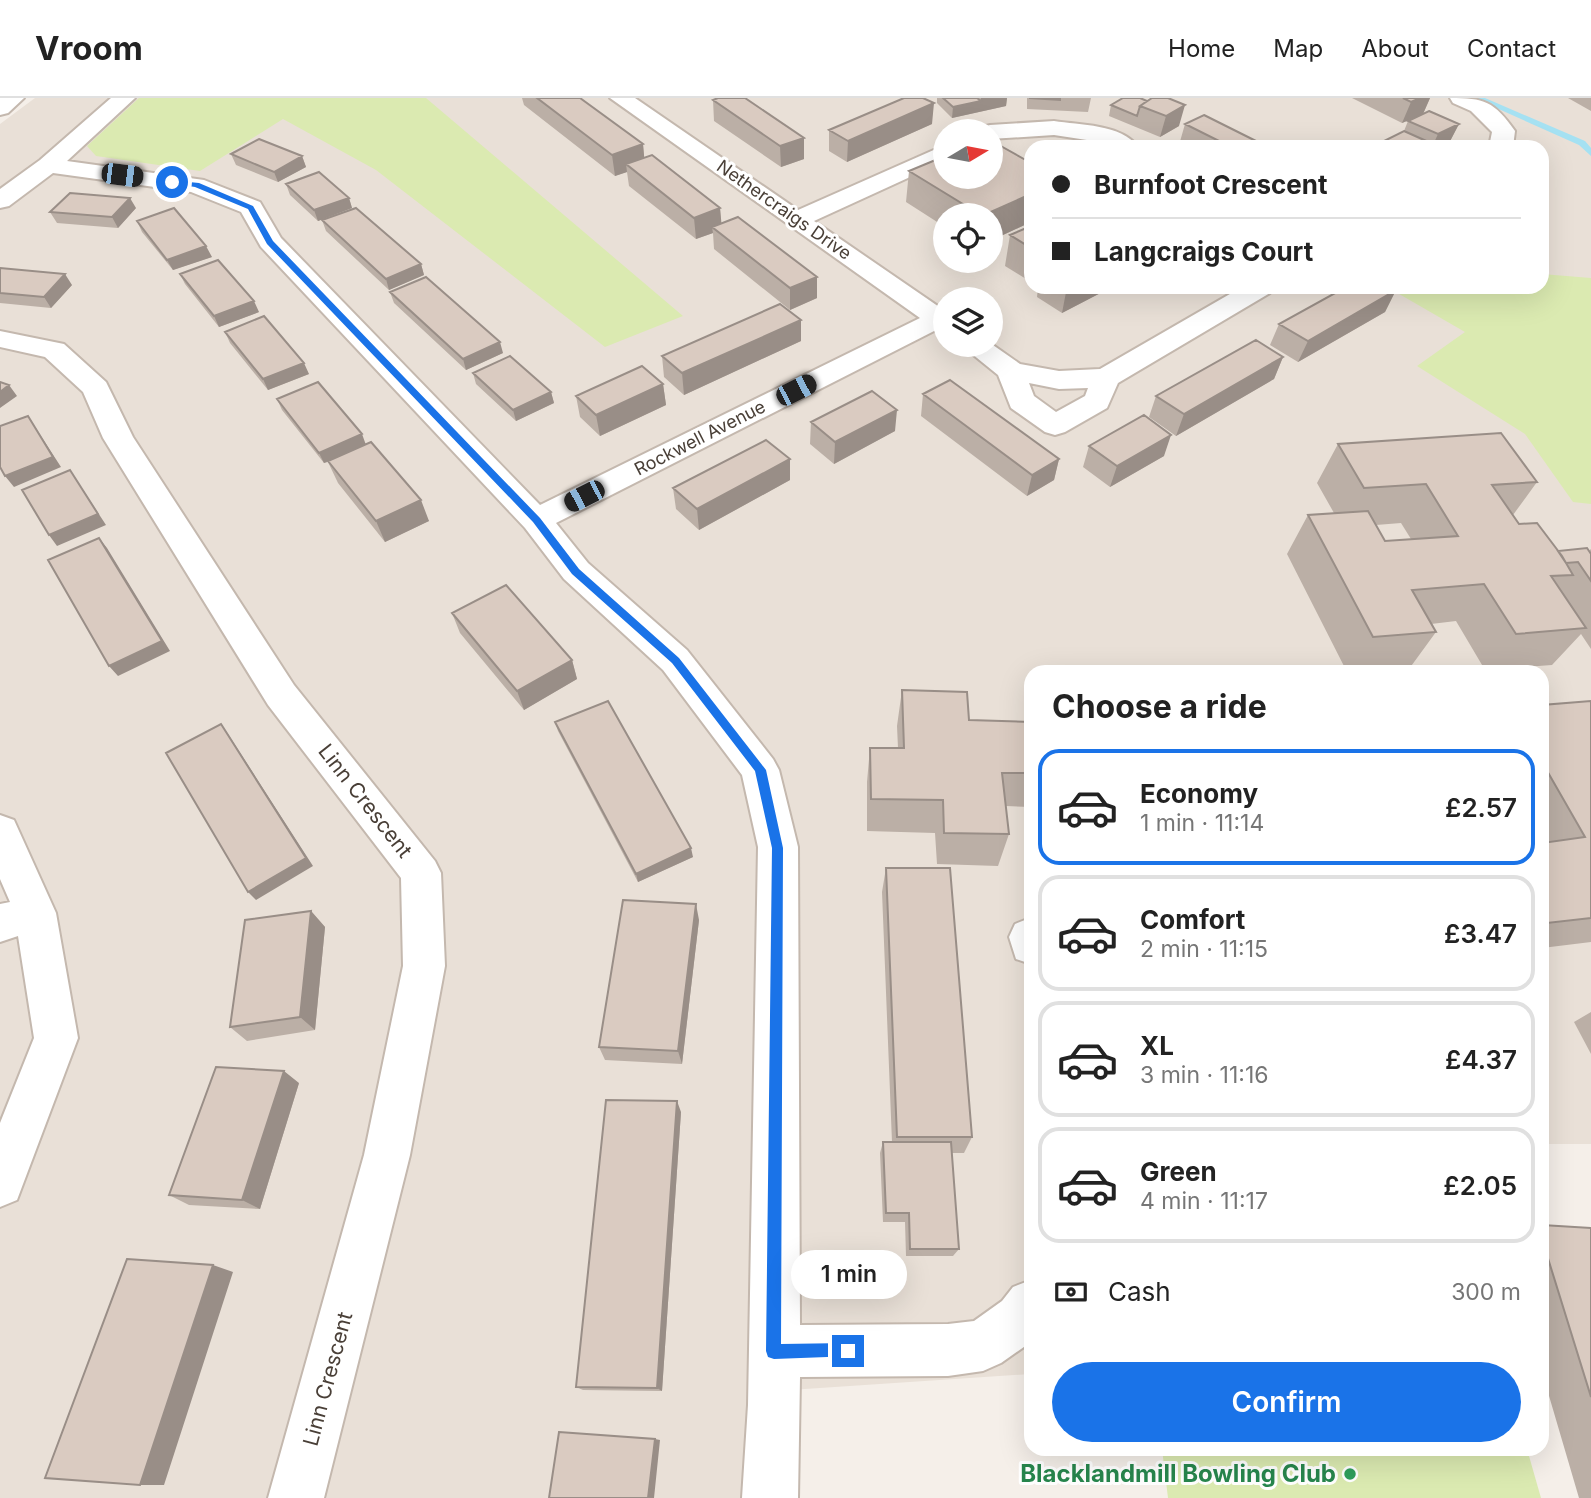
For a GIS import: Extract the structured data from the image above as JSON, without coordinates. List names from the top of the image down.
{
  "streets": {
    "street": ["Nethercraigs Drive", "Rockwell Avenue", "Linn Crescent"]
  },
  "places": ["Blacklandmill Bowling Club"],
  "north": "right",
  "page": {
    "header": "Vroom",
    "nav": [
      "Home",
      "Map",
      "About",
      "Contact"
    ],
    "banner": ["Burnfoot Crescent", "Langcraigs Court"],
    "heading": "Choose a ride",
    "list": [
      {
        "name": "Economy",
        "note": "1 min · 11:14",
        "value": "£2.57"
      },
      {
        "name": "Comfort",
        "note": "2 min · 11:15",
        "value": "£3.47"
      },
      {
        "name": "XL",
        "note": "3 min · 11:16",
        "value": "£4.37"
      },
      {
        "name": "Green",
        "note": "4 min · 11:17",
        "value": "£2.05"
      }
    ],
    "bubble": "1 min",
    "pay": ["Cash", "300 m"],
    "buttons": "Confirm"
  }
}
